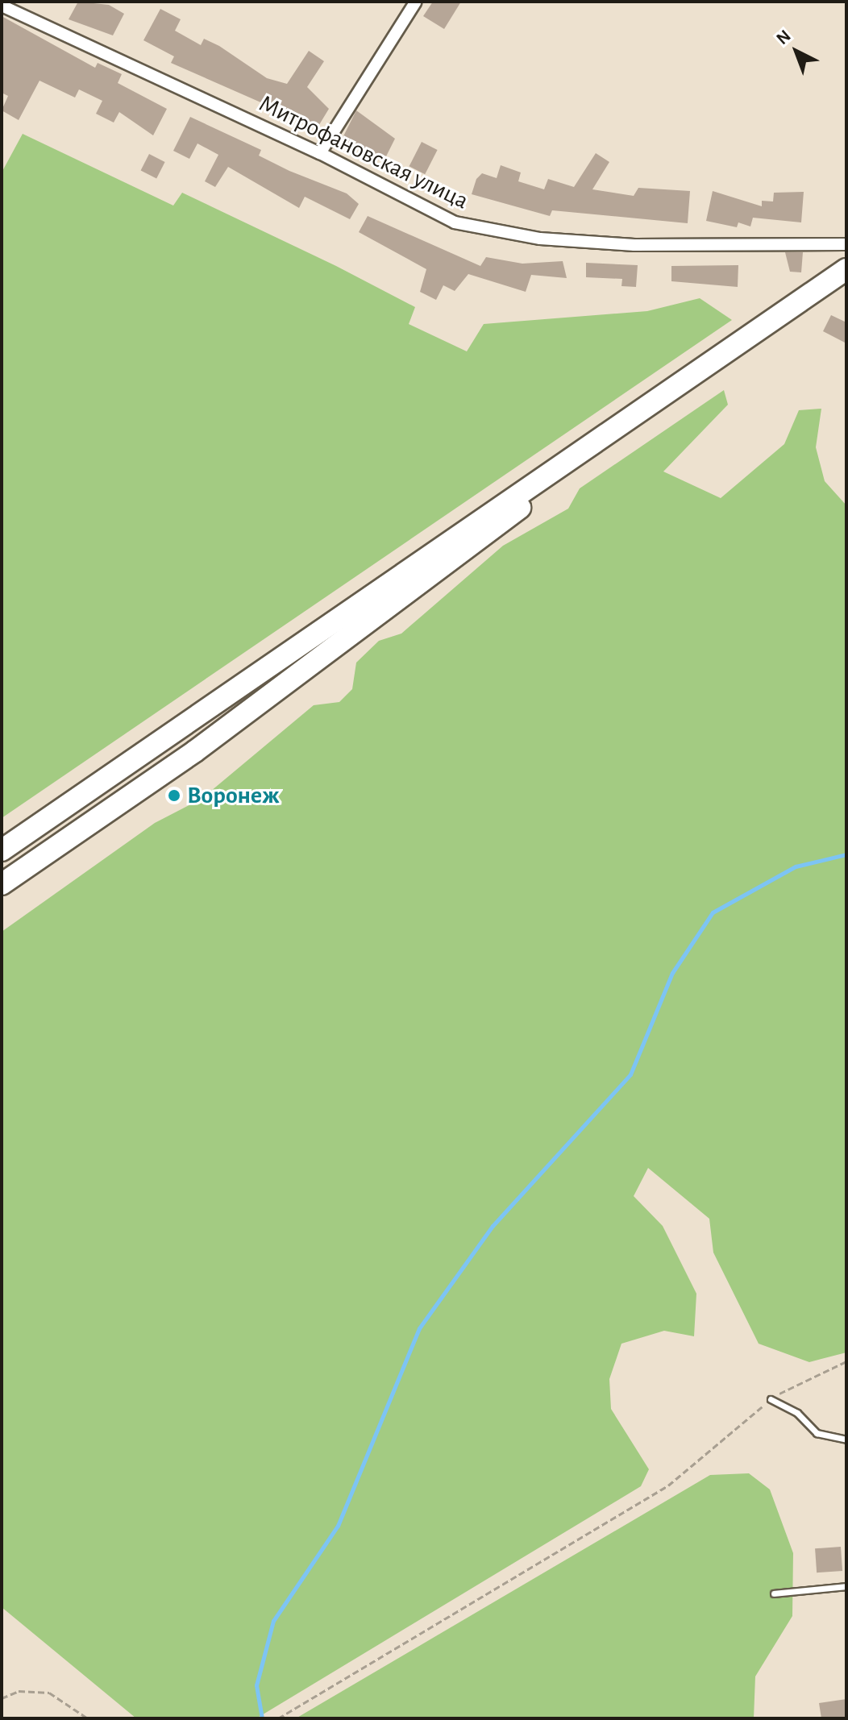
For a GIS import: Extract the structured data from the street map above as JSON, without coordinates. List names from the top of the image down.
{
  "streets": {
    "street": ["Митрофановская улица"]
  },
  "places": ["Воронеж"],
  "north": "top left"
}
